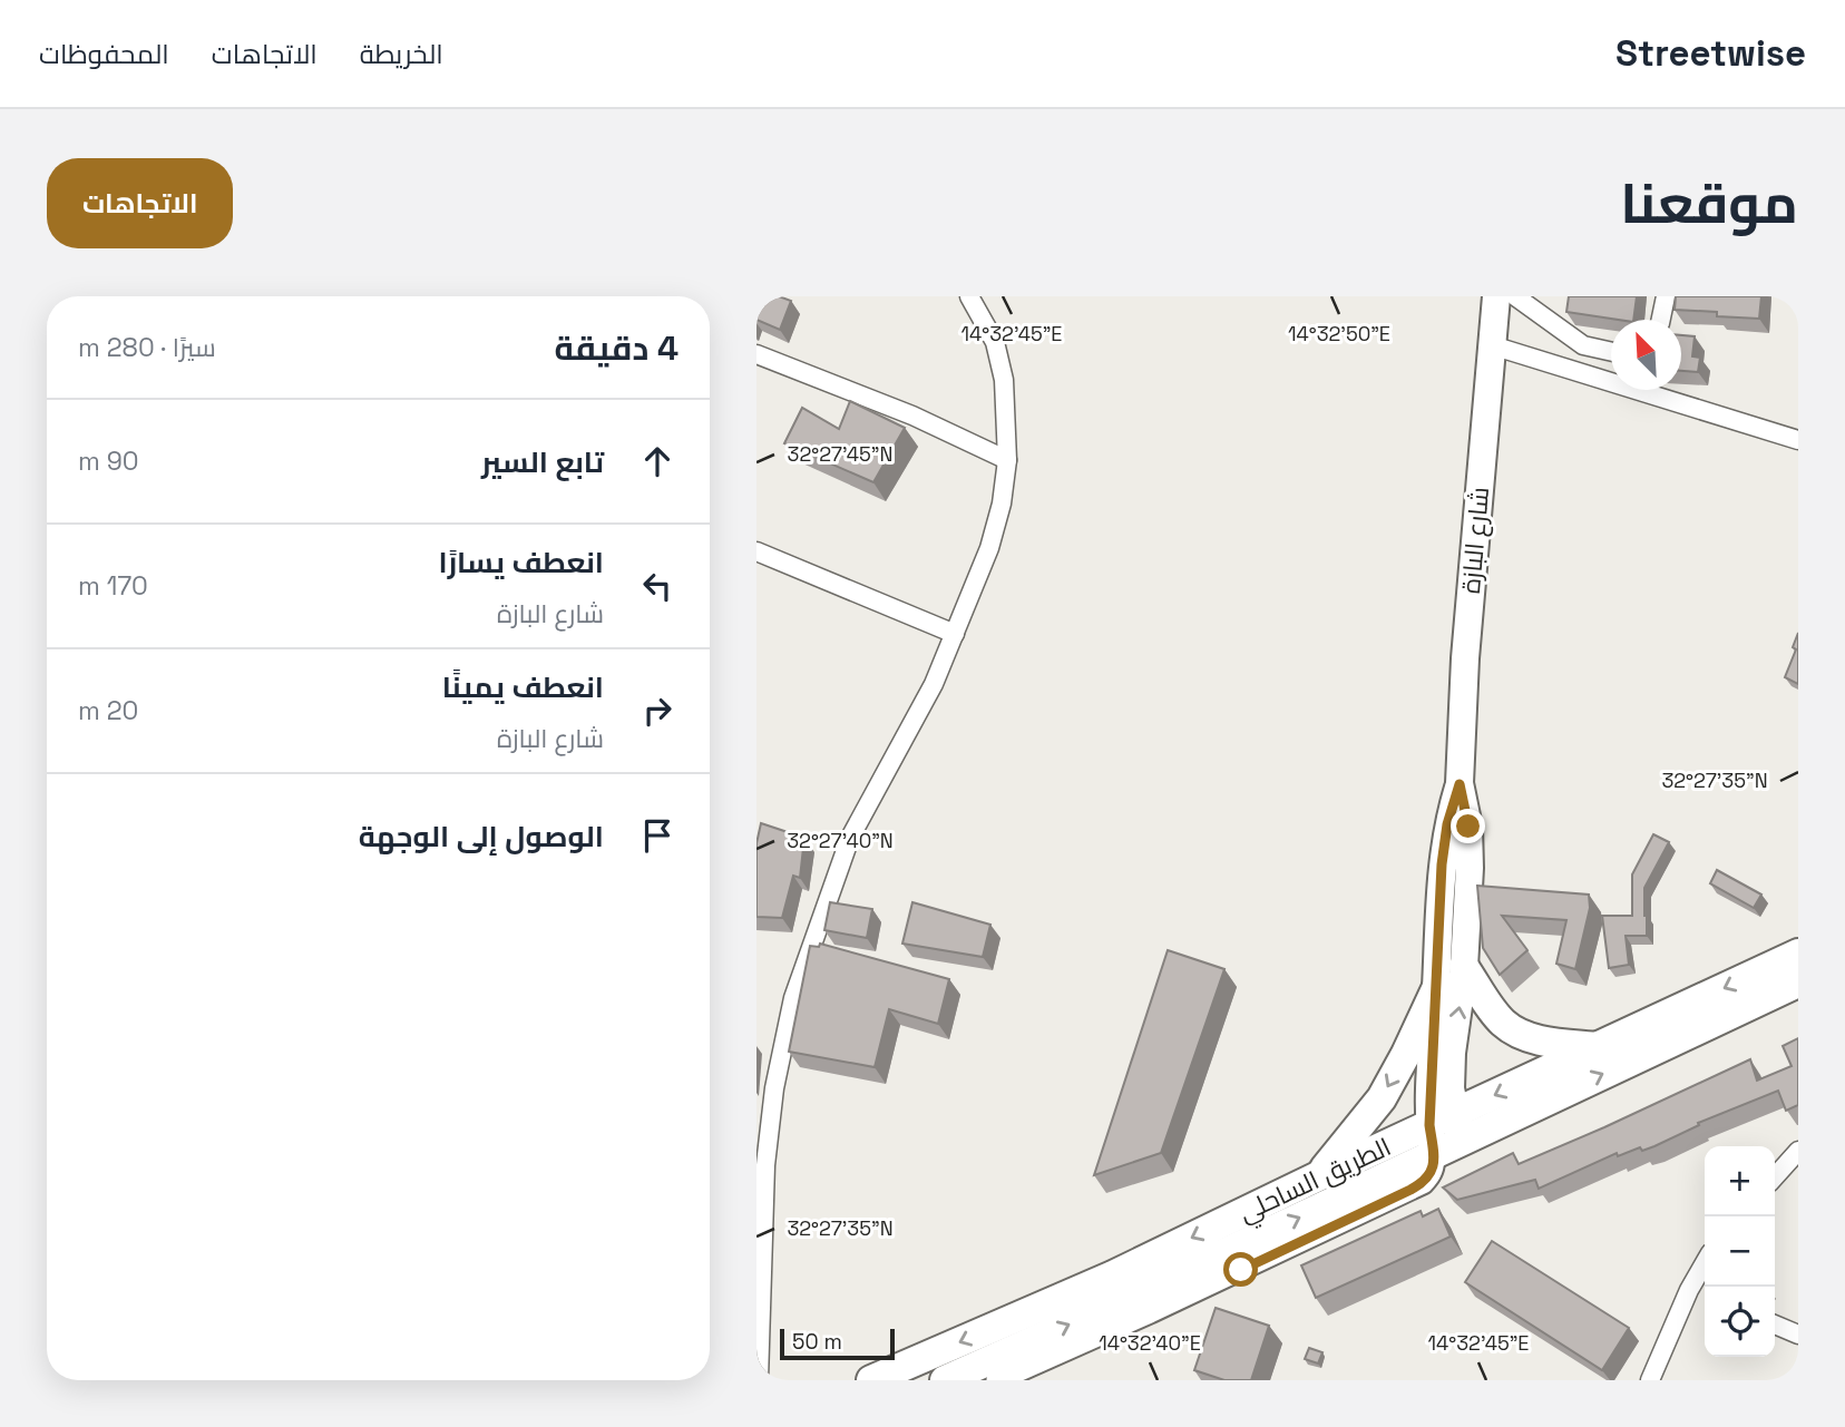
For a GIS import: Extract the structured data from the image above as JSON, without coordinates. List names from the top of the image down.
{
  "streets": {
    "highway": ["الطريق الساحلي"],
    "main road": ["شارع البازة"]
  },
  "crossings": [
    ["شارع البازة", "الطريق الساحلي"]
  ],
  "scale_bar": "50 m",
  "north": "top left",
  "page": {
    "header": "Streetwise",
    "nav": ["الخريطة", "الاتجاهات", "المحفوظات"],
    "title": "موقعنا",
    "buttons": "الاتجاهات",
    "heading": ["4 دقيقة", "سيرًا · 280 m"],
    "list": [
      ["تابع السير", "90 m"],
      ["انعطف يسارًا", "شارع البازة", "170 m"],
      ["انعطف يمينًا", "شارع البازة", "20 m"],
      "الوصول إلى الوجهة"
    ],
    "map_buttons": ["+", "−"],
    "scale": "50 m"
  },
  "coordinates": [
    "14°32'45\"E",
    "14°32'50\"E",
    "32°27'45\"N",
    "32°27'35\"N",
    "32°27'40\"N",
    "14°32'40\"E"
  ]
}
